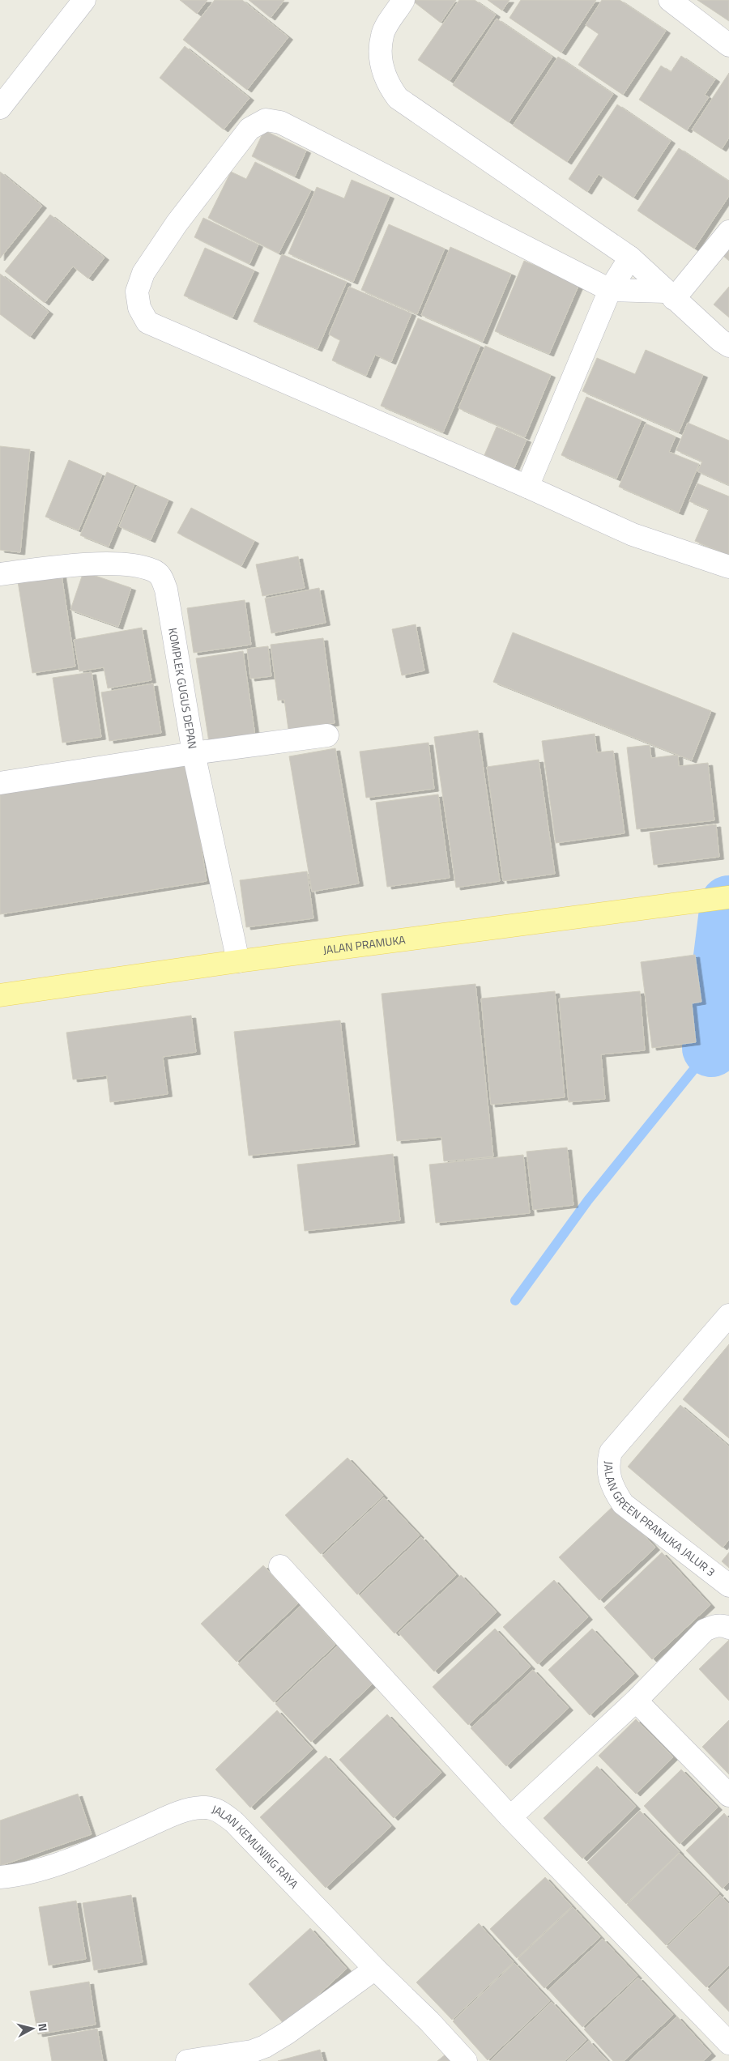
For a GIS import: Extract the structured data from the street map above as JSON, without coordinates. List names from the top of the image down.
{
  "streets": {
    "main road": ["JALAN PRAMUKA"],
    "street": ["KOMPLEK GUGUS DEPAN", "JALAN GREEN PRAMUKA JALUR 3", "JALAN KEMUNING RAYA"]
  },
  "crossings": [
    ["KOMPLEK GUGUS DEPAN", "JALAN PRAMUKA"]
  ],
  "north": "right"
}
